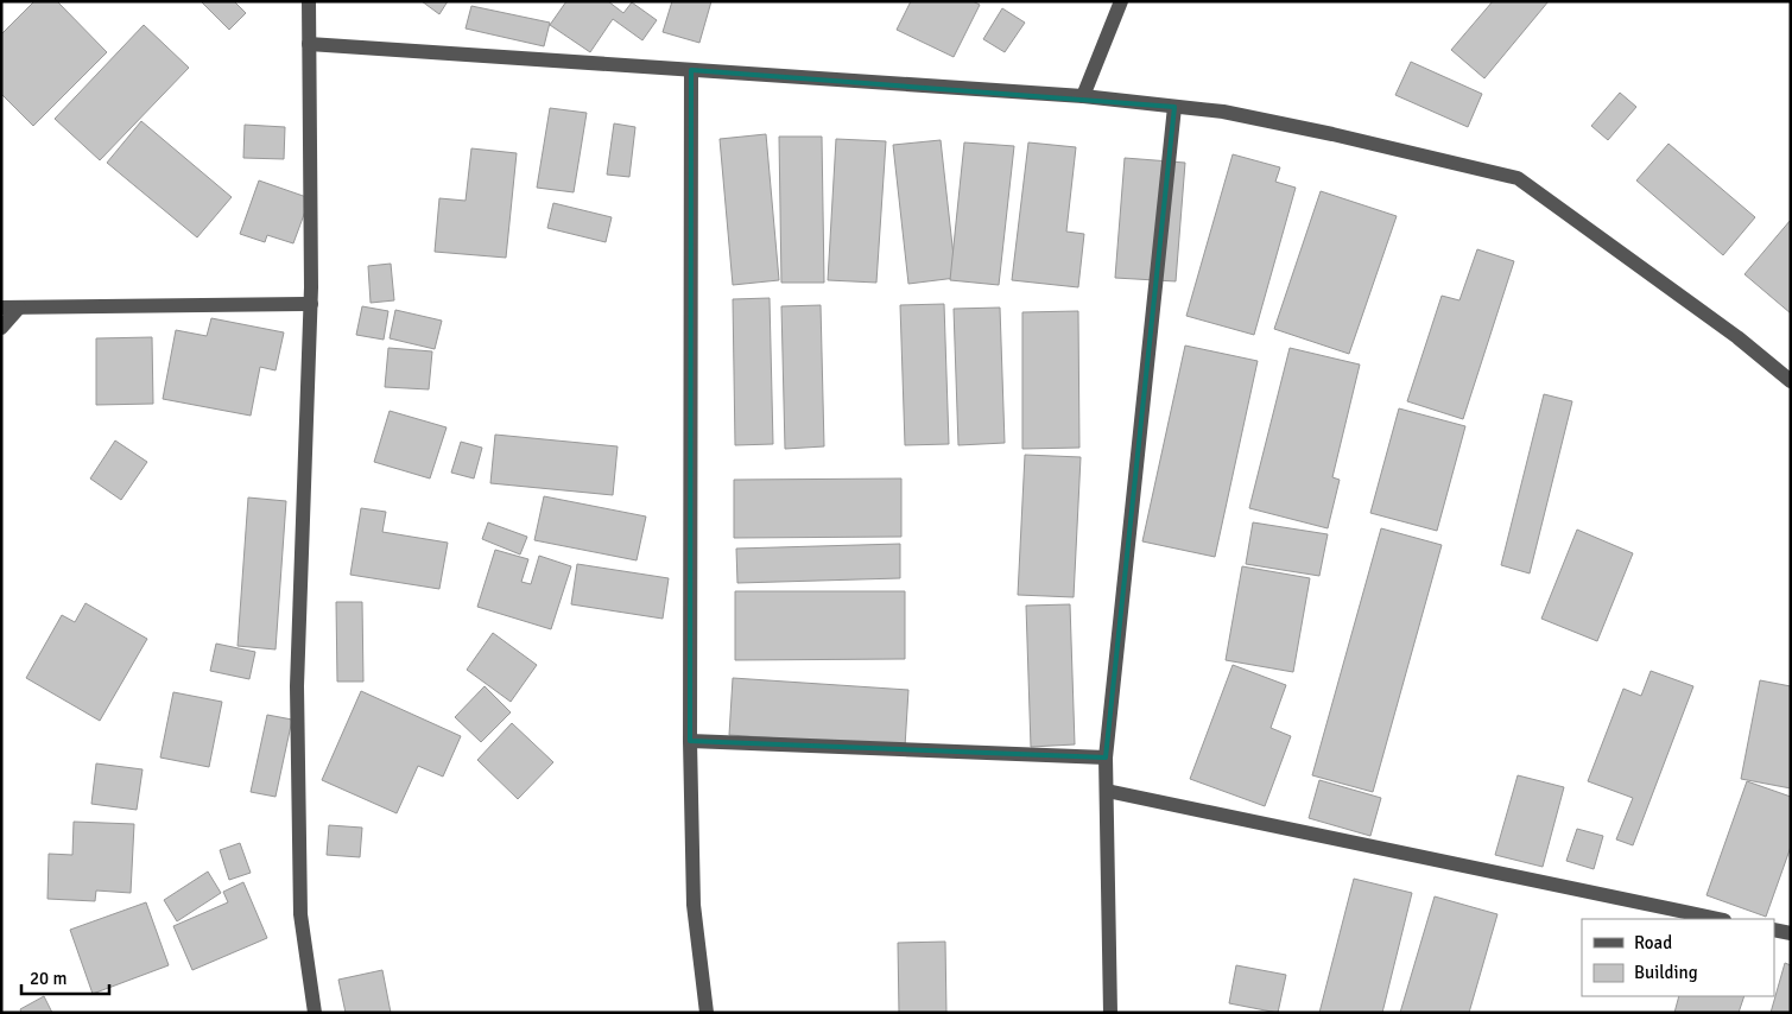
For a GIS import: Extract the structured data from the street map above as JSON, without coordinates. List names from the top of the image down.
{
  "legend": ["Road", "Building"],
  "scale_bar": "20 m"
}
